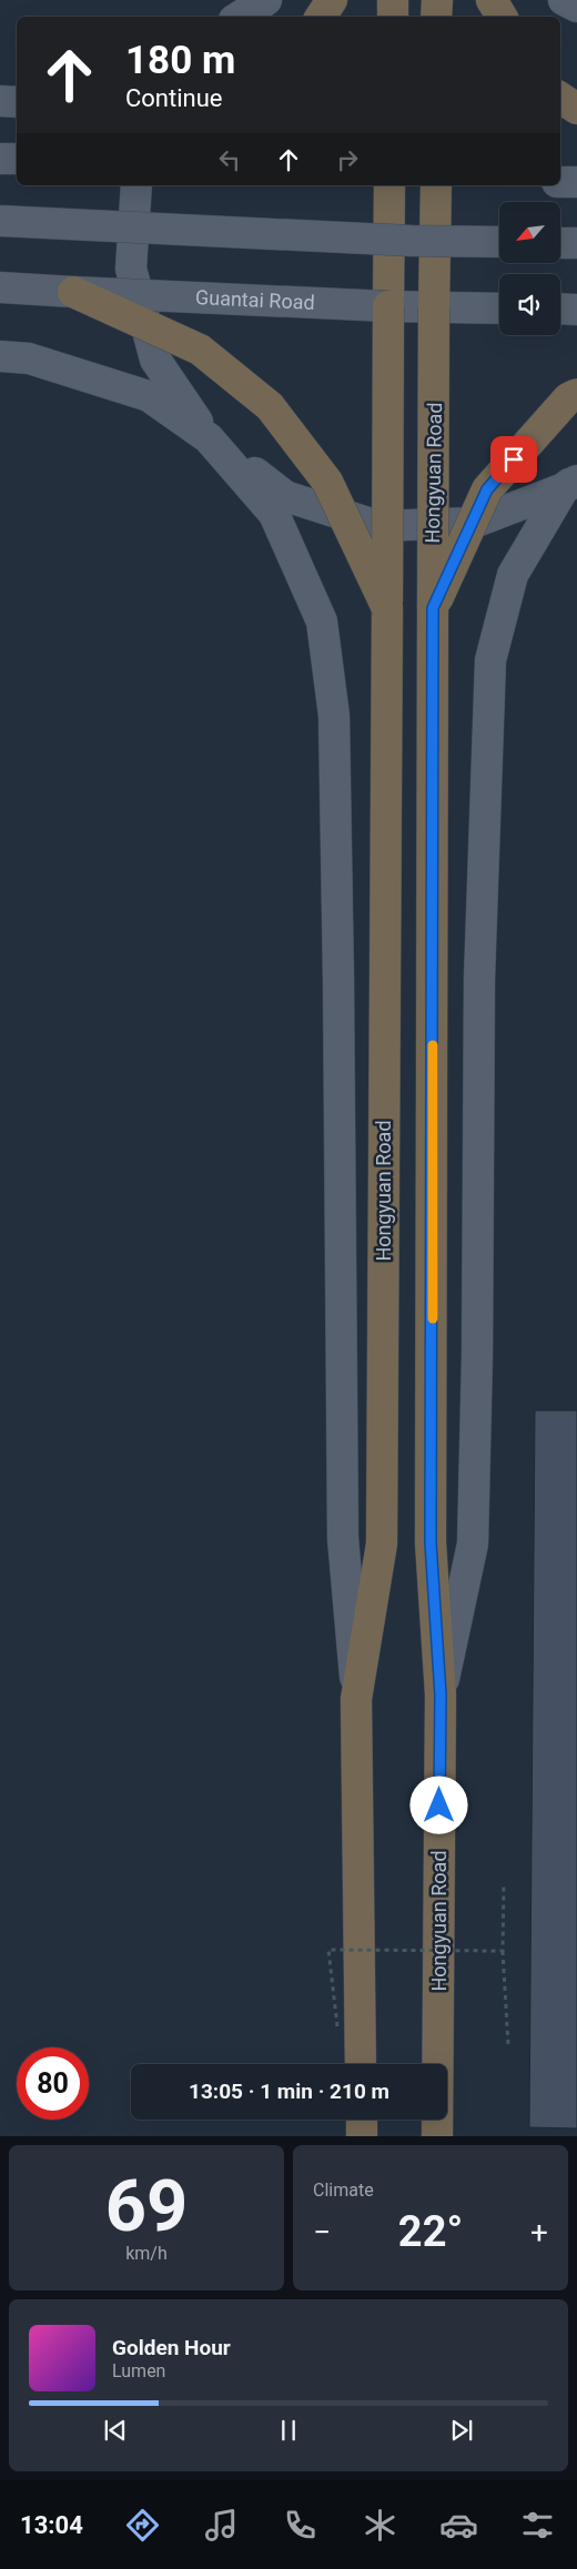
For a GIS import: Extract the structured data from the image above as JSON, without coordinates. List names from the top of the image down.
{
  "streets": {
    "highway": ["Hongyuan Road"],
    "main road": ["Guantai Road"]
  },
  "crossings": [
    ["Guantai Road", "Hongyuan Road"]
  ],
  "north": "bottom left",
  "page": {
    "turn": ["180 m", "Continue"],
    "limit": "80",
    "trip": "13:05 · 1 min · 210 m",
    "tile": [
      ["69", "km/h"],
      "Climate"
    ],
    "heat": ["−", "22°", "+"],
    "song": ["Golden Hour", "Lumen"],
    "tabs": "13:04"
  }
}
